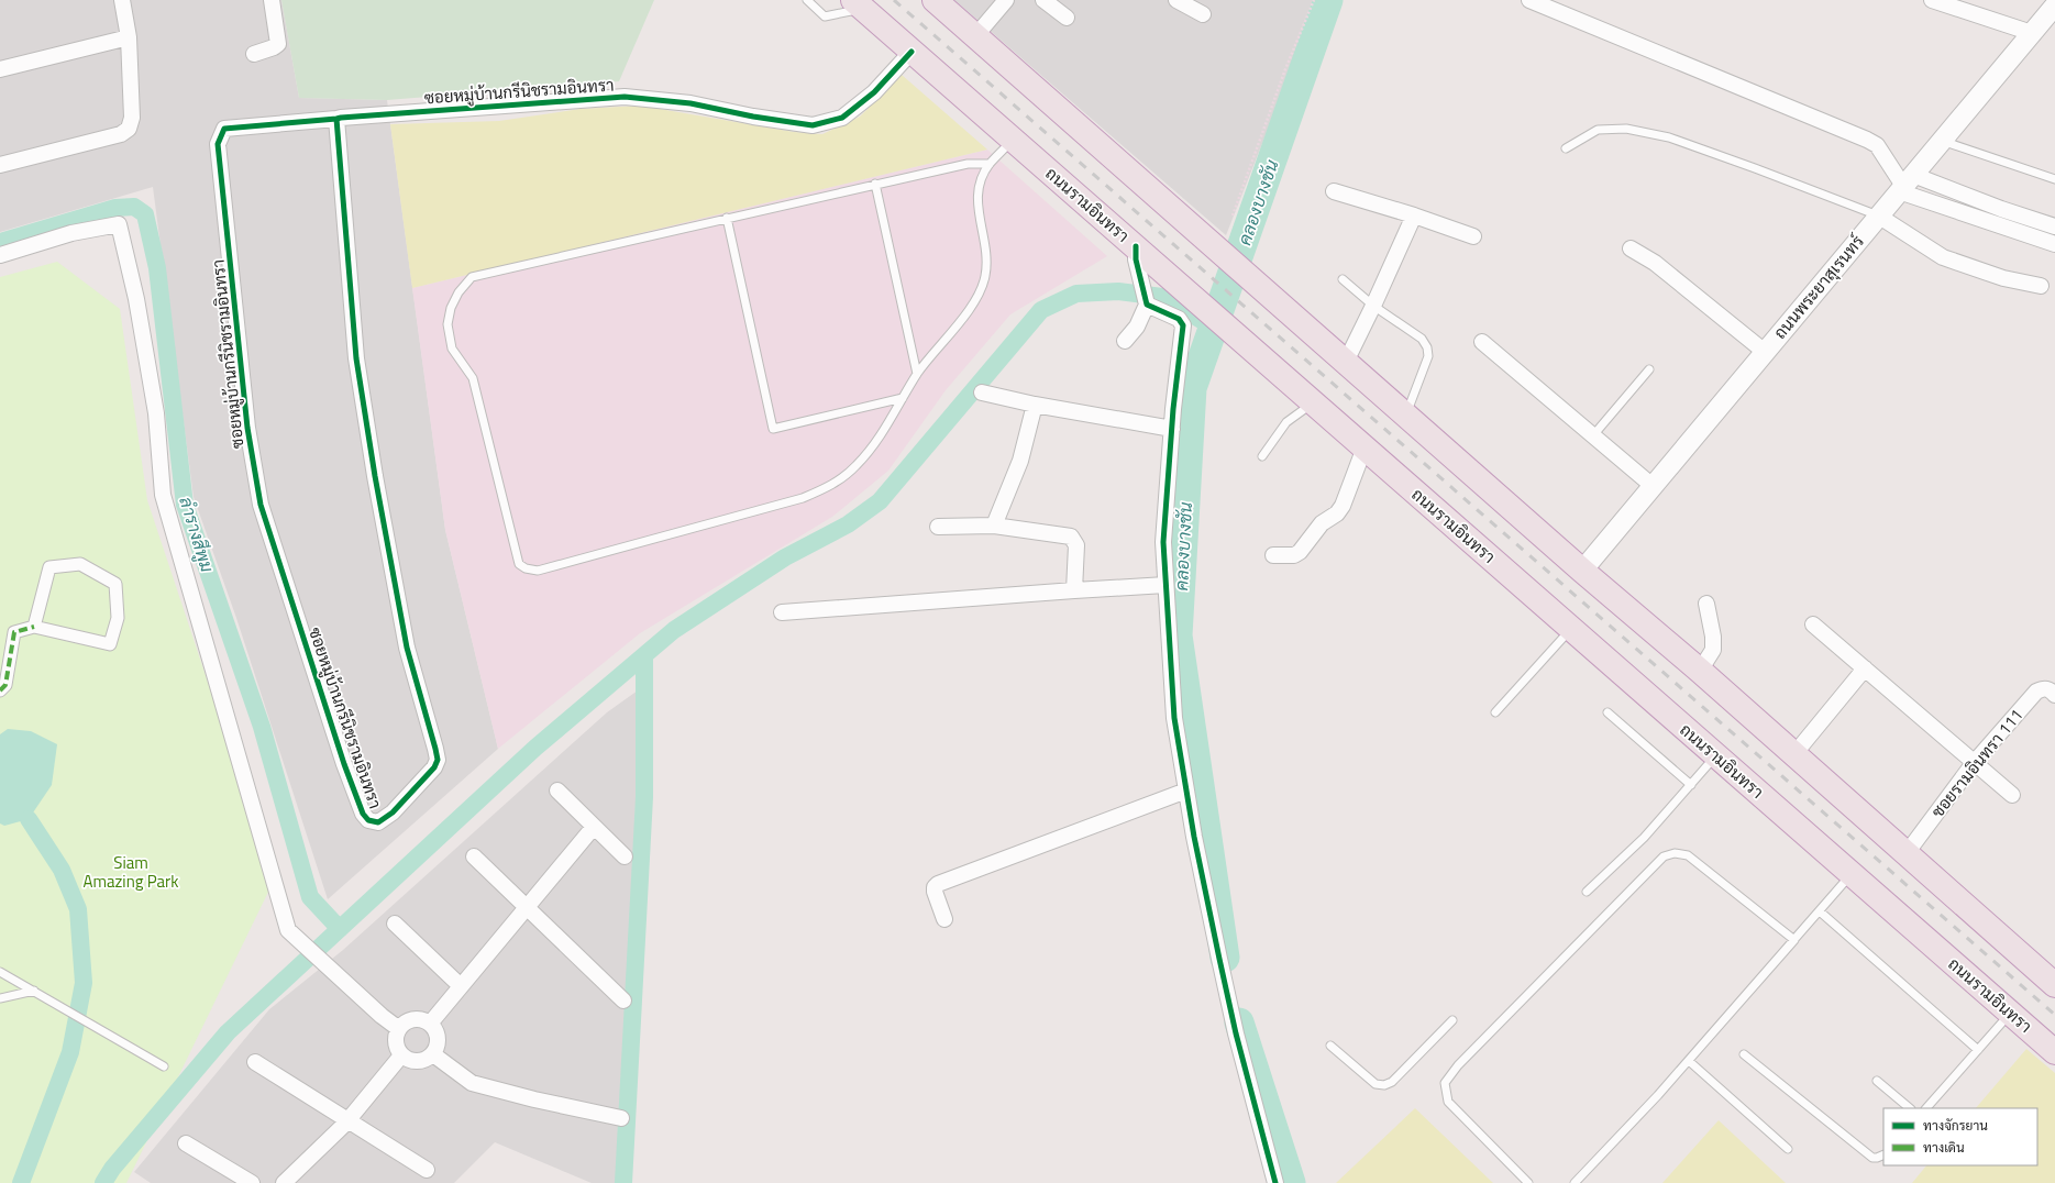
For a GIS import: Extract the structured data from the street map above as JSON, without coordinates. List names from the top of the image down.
{
  "streets": {
    "highway": ["ถนนรามอินทรา"],
    "street": ["ซอยหมู่บ้านกรีนิชรามอินทรา", "ถนนพระยาสุเรนทร์", "ซอยรามอินทรา 111"]
  },
  "crossings": [
    ["ซอยหมู่บ้านกรีนิชรามอินทรา", "ถนนรามอินทรา"]
  ],
  "water": ["คลองบางชัน", "ลำรางสีพูม"],
  "parks": ["Siam Amazing Park"],
  "legend": ["ทางจักรยาน", "ทางเดิน"]
}
